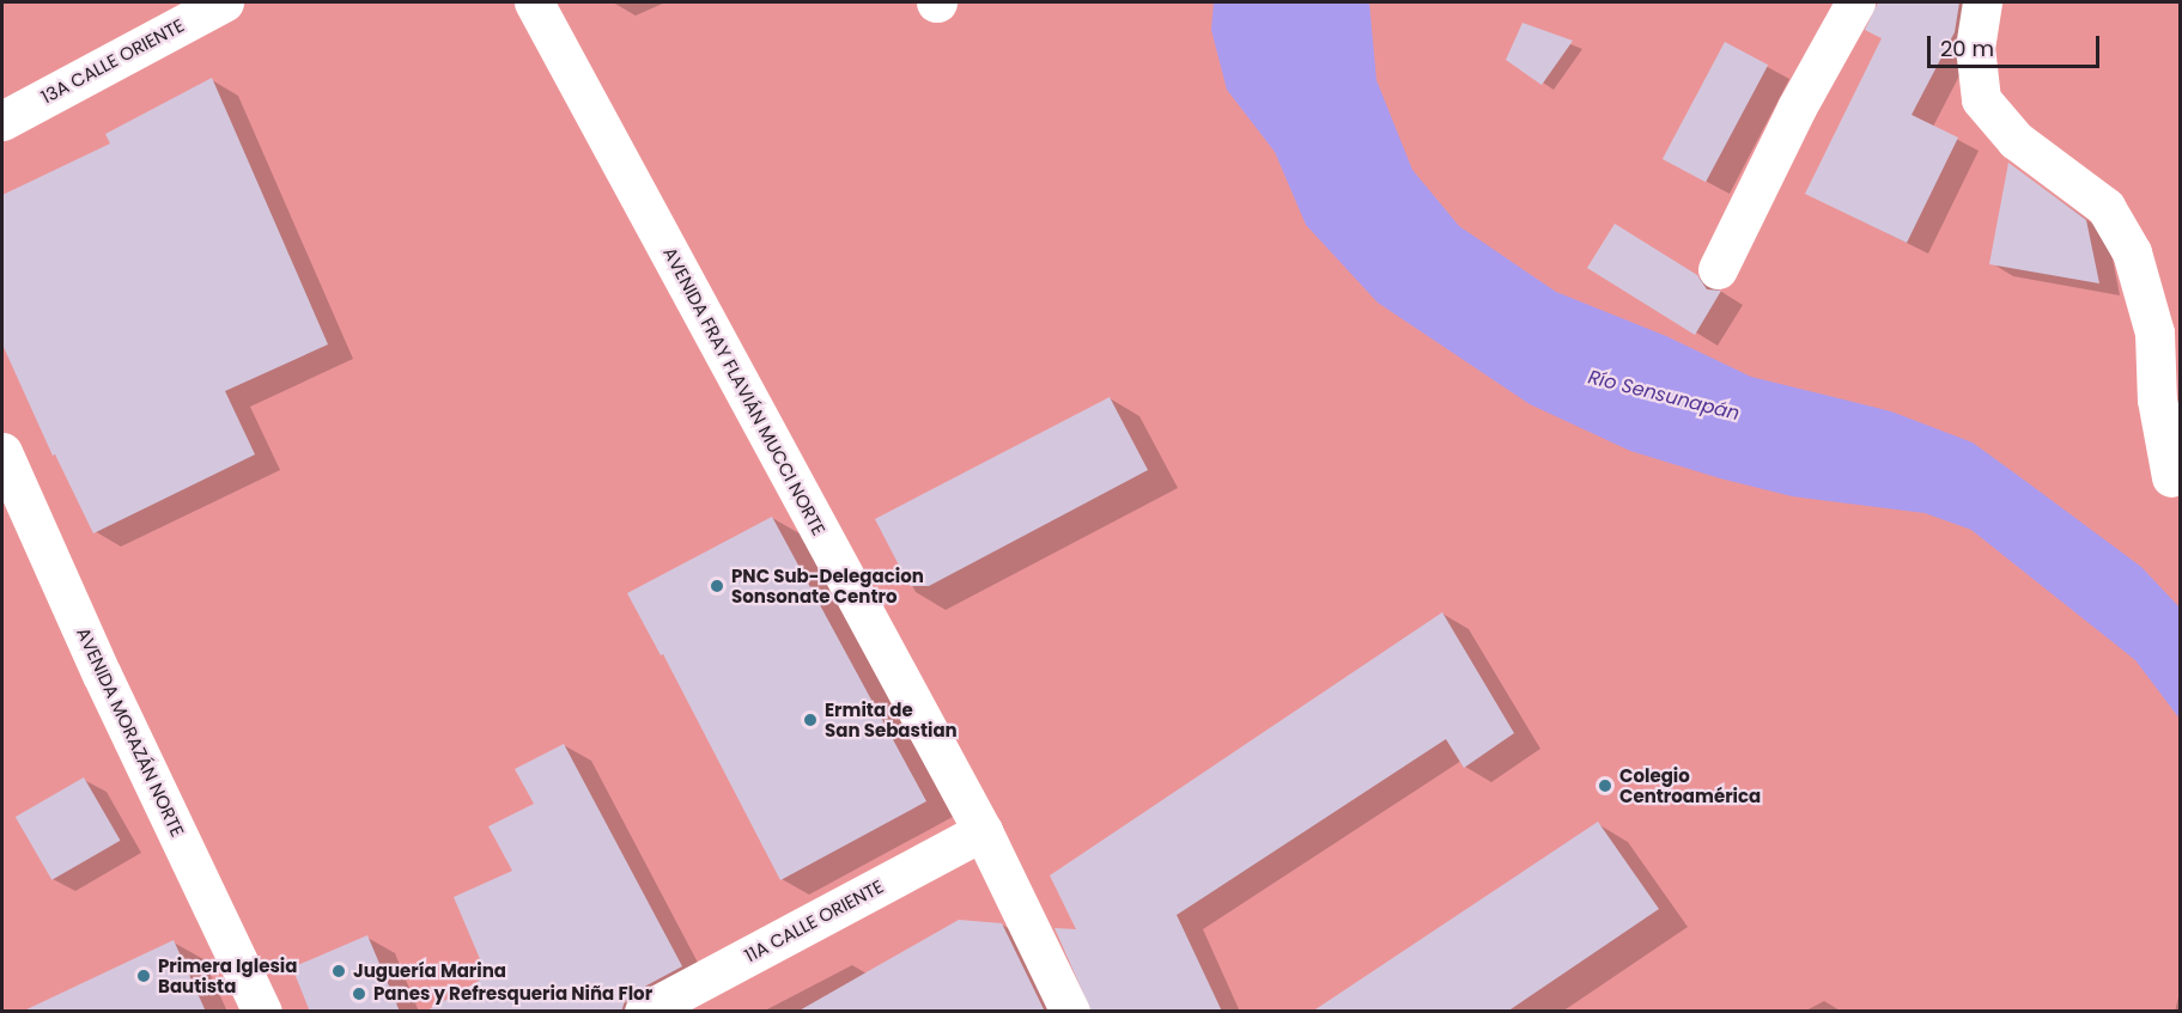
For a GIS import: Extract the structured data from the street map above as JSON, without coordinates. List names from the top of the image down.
{
  "streets": {
    "main road": [
      "13A CALLE ORIENTE",
      "AVENIDA FRAY FLAVIÁN MUCCI NORTE",
      "AVENIDA MORAZÁN NORTE",
      "11A CALLE ORIENTE"
    ]
  },
  "crossings": [
    ["AVENIDA FRAY FLAVIÁN MUCCI NORTE", "11A CALLE ORIENTE"]
  ],
  "water": ["Río Sensunapán"],
  "places": [
    "PNC Sub-Delegacion Sonsonate Centro",
    "Ermita de San Sebastian",
    "Colegio Centroamérica",
    "Juguería Marina",
    "Primera Iglesia Bautista",
    "Panes y Refresqueria Niña Flor"
  ],
  "scale_bar": "20 m"
}
